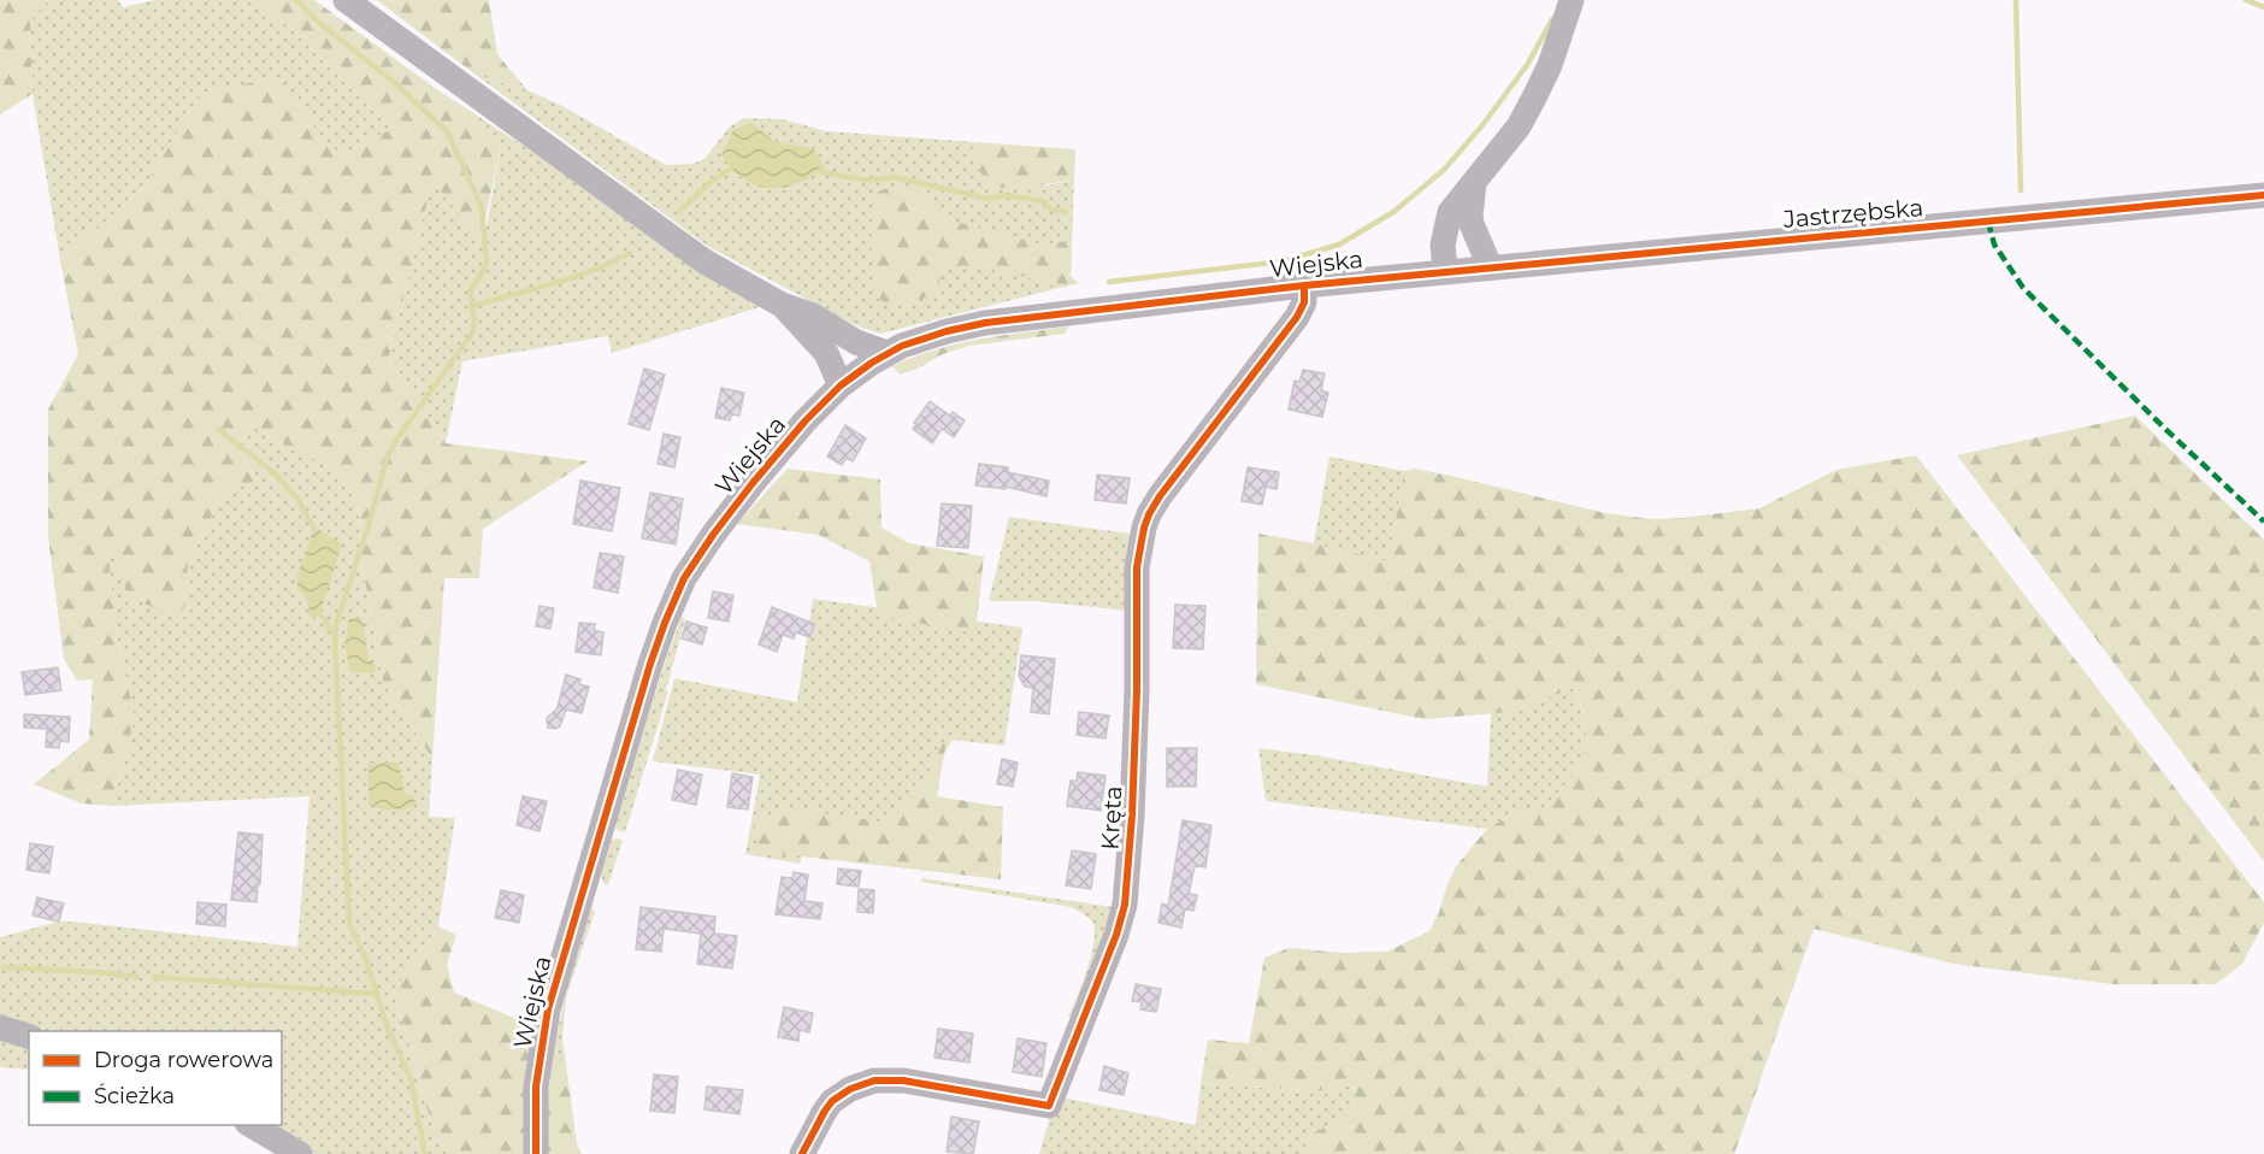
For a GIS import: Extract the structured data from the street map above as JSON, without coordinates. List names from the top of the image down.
{
  "streets": {
    "street": ["Jastrzębska", "Wiejska", "Kręta"]
  },
  "crossings": [
    ["Jastrzębska", "Wiejska"],
    ["Wiejska", "Kręta"]
  ],
  "legend": ["Droga rowerowa", "Ścieżka"]
}
